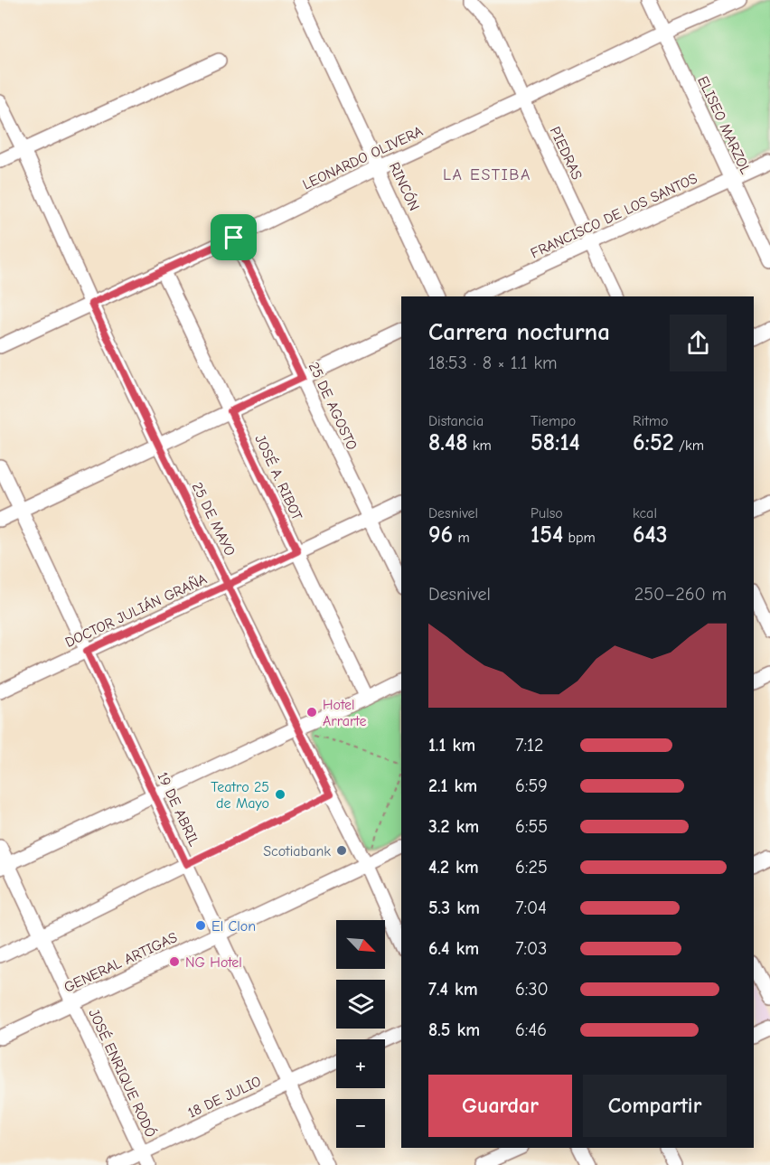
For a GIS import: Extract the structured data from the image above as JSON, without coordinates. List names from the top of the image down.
{
  "streets": {
    "street": [
      "ELISEO MARZOL",
      "PIEDRAS",
      "LEONARDO OLIVERA",
      "RINCÓN",
      "FRANCISCO DE LOS SANTOS",
      "25 DE AGOSTO",
      "JOSÉ A. RIBOT",
      "25 DE MAYO",
      "DOCTOR JULIÁN GRAÑA",
      "19 DE ABRIL",
      "GENERAL ARTIGAS",
      "JOSÉ ENRIQUE RODÓ",
      "18 DE JULIO"
    ]
  },
  "crossings": [
    ["ELISEO MARZOL", "LEONARDO OLIVERA"],
    ["ELISEO MARZOL", "FRANCISCO DE LOS SANTOS"],
    ["PIEDRAS", "LEONARDO OLIVERA"],
    ["PIEDRAS", "FRANCISCO DE LOS SANTOS"],
    ["LEONARDO OLIVERA", "RINCÓN"],
    ["LEONARDO OLIVERA", "25 DE AGOSTO"],
    ["LEONARDO OLIVERA", "JOSÉ A. RIBOT"],
    ["LEONARDO OLIVERA", "25 DE MAYO"],
    ["25 DE AGOSTO", "DOCTOR JULIÁN GRAÑA"],
    ["JOSÉ A. RIBOT", "DOCTOR JULIÁN GRAÑA"],
    ["25 DE MAYO", "DOCTOR JULIÁN GRAÑA"],
    ["25 DE MAYO", "GENERAL ARTIGAS"],
    ["DOCTOR JULIÁN GRAÑA", "19 DE ABRIL"],
    ["19 DE ABRIL", "GENERAL ARTIGAS"],
    ["19 DE ABRIL", "18 DE JULIO"],
    ["GENERAL ARTIGAS", "JOSÉ ENRIQUE RODÓ"],
    ["JOSÉ ENRIQUE RODÓ", "18 DE JULIO"]
  ],
  "districts": ["LA ESTIBA"],
  "places": [
    "Hotel Arrarte",
    "Teatro 25 de Mayo",
    "Scotiabank",
    "El Clon",
    "NG Hotel"
  ],
  "north": "bottom right",
  "page": {
    "heading": ["Carrera nocturna", "18:53 · 8 × 1.1 km"],
    "stats": [
      ["Distancia", "8.48 km"],
      ["Tiempo", "58:14"],
      ["Ritmo", "6:52 /km"],
      ["Desnivel", "96 m"],
      ["Pulso", "154 bpm"],
      ["kcal", "643"]
    ],
    "chart": ["Desnivel", "250–260 m"],
    "list": [
      {
        "name": "1.1 km",
        "note": "7:12"
      },
      {
        "name": "2.1 km",
        "note": "6:59"
      },
      {
        "name": "3.2 km",
        "note": "6:55"
      },
      {
        "name": "4.2 km",
        "note": "6:25"
      },
      {
        "name": "5.3 km",
        "note": "7:04"
      },
      {
        "name": "6.4 km",
        "note": "7:03"
      },
      {
        "name": "7.4 km",
        "note": "6:30"
      },
      {
        "name": "8.5 km",
        "note": "6:46"
      }
    ],
    "map_buttons": ["+", "−"],
    "buttons": ["Guardar", "Compartir"]
  }
}
